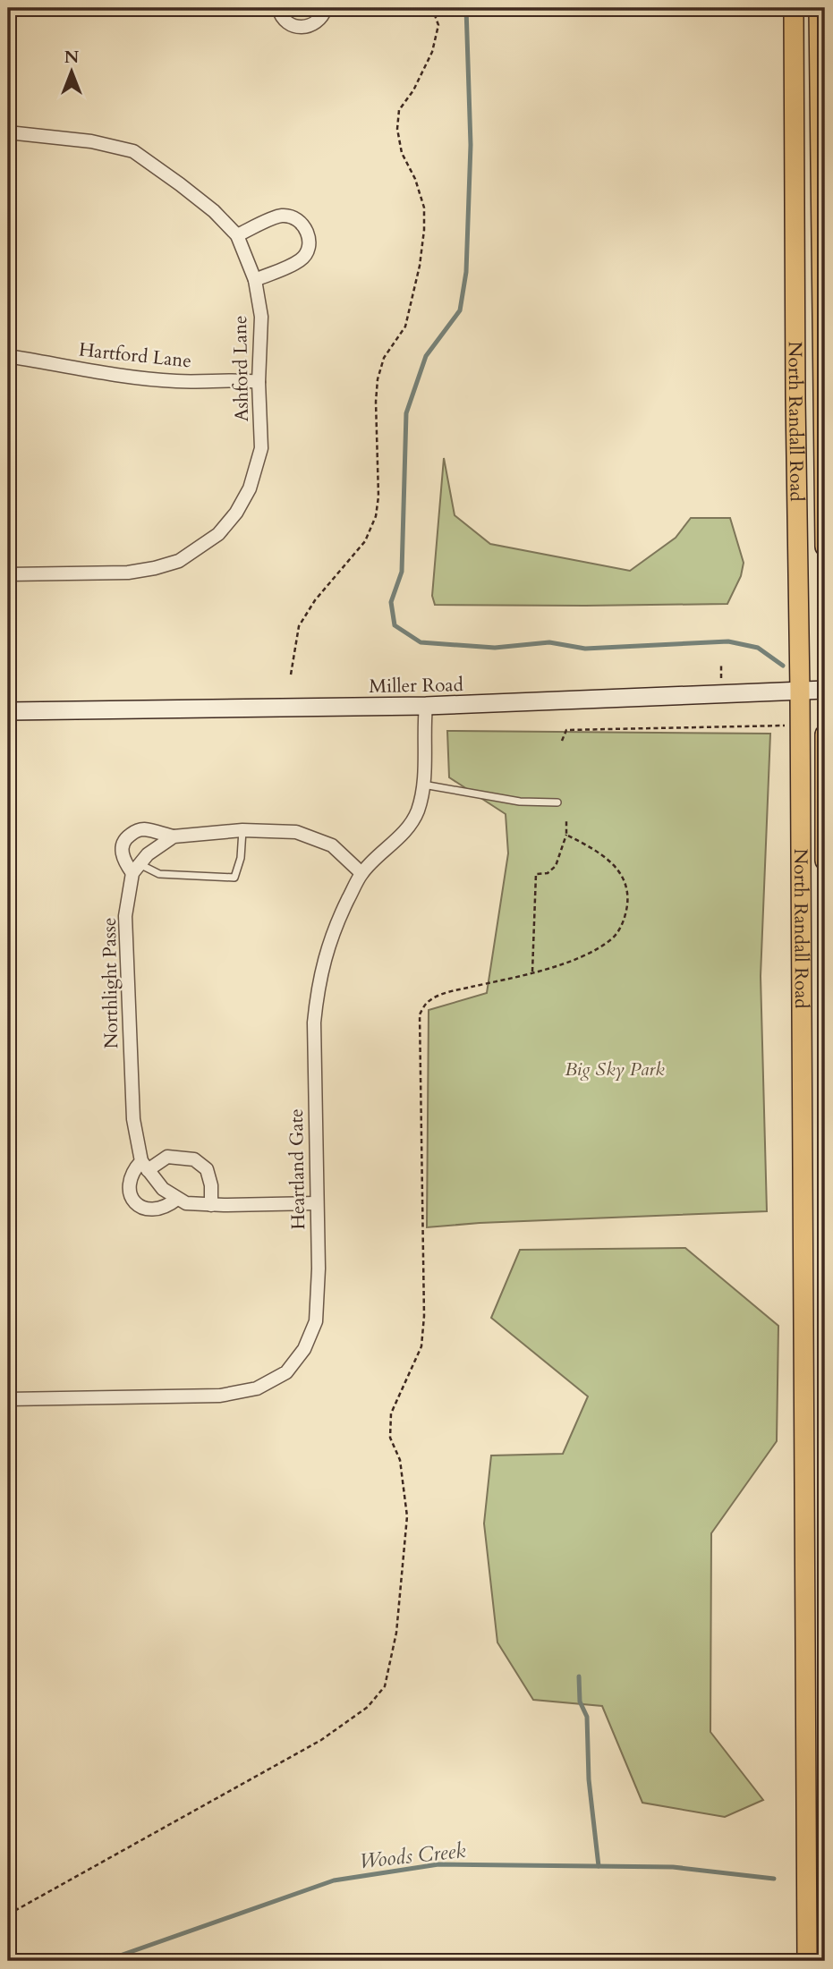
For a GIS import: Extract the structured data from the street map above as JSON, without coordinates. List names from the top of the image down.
{
  "streets": {
    "main road": ["North Randall Road"],
    "street": [
      "Hartford Lane",
      "Ashford Lane",
      "Miller Road",
      "Northlight Passe",
      "Heartland Gate"
    ]
  },
  "crossings": [
    ["Hartford Lane", "Ashford Lane"],
    ["North Randall Road", "Miller Road"],
    ["Miller Road", "Heartland Gate"]
  ],
  "water": ["Woods Creek"],
  "parks": ["Big Sky Park"],
  "north": "top"
}
